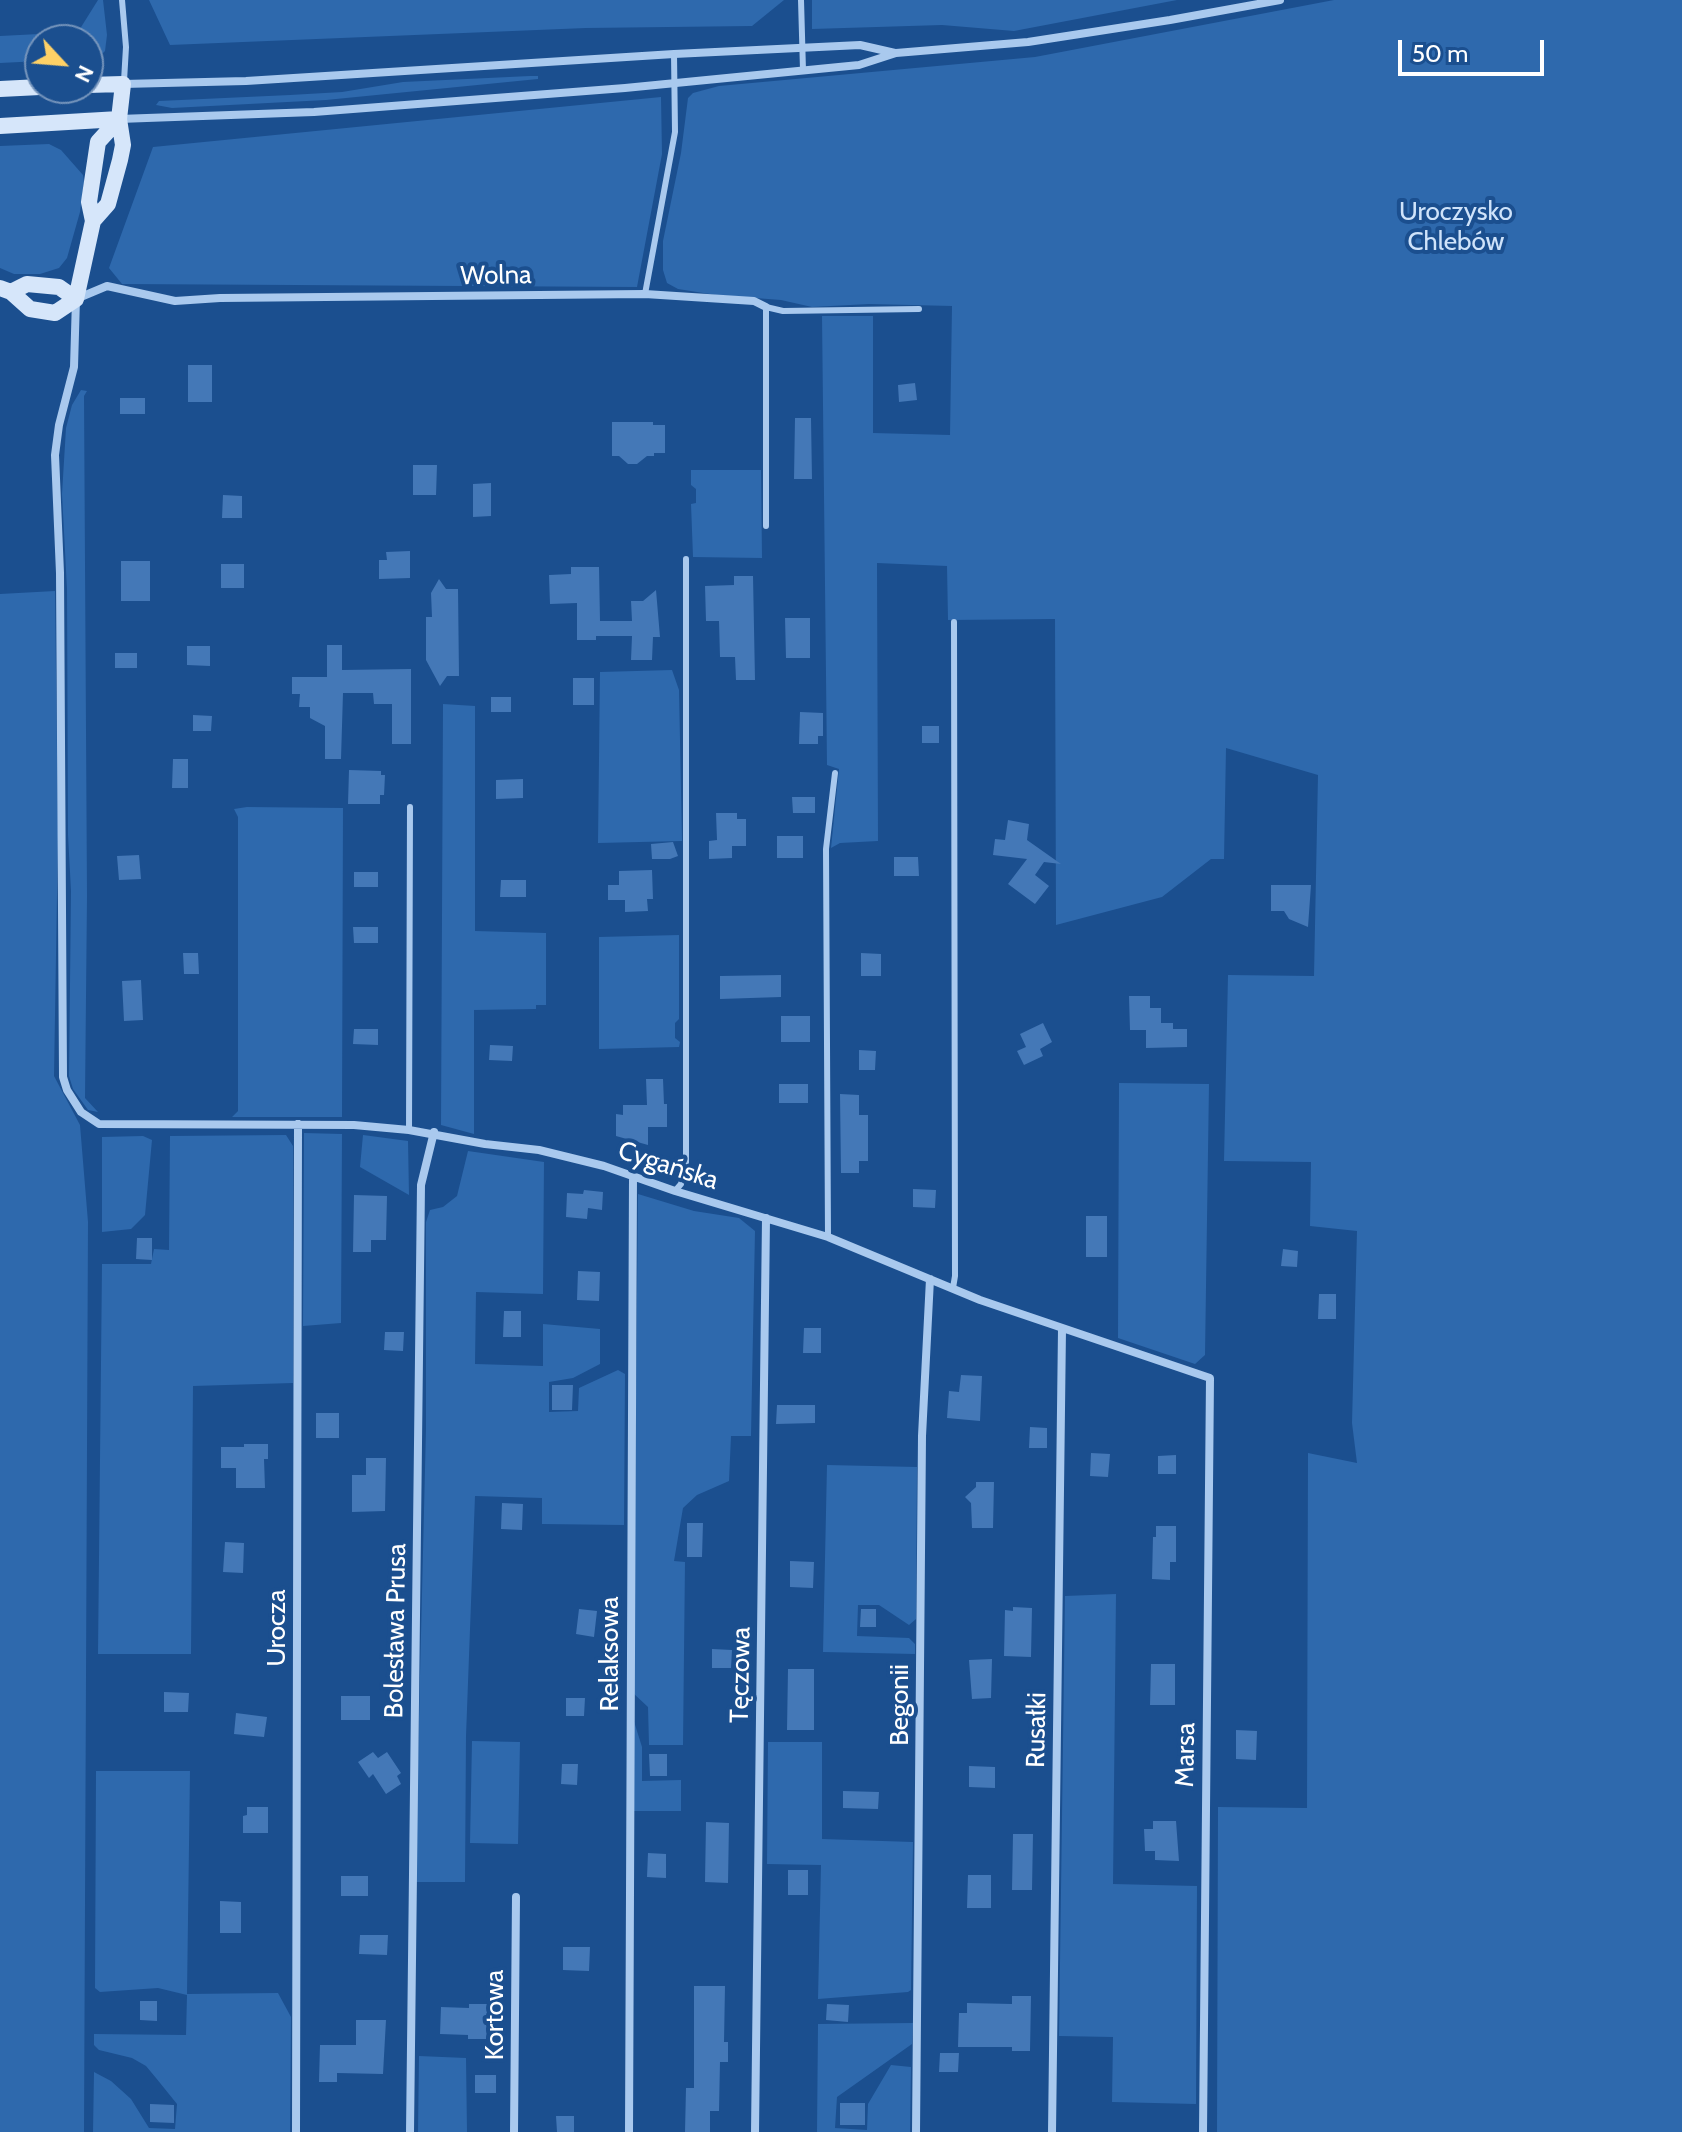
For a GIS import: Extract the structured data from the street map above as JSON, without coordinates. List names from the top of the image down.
{
  "streets": {
    "street": [
      "Wolna",
      "Cygańska",
      "Urocza",
      "Bolesława Prusa",
      "Relaksowa",
      "Tęczowa",
      "Begonii",
      "Rusałki",
      "Marsa",
      "Kortowa"
    ]
  },
  "crossings": [
    ["Wolna", "Cygańska"],
    ["Cygańska", "Urocza"],
    ["Cygańska", "Bolesława Prusa"],
    ["Cygańska", "Relaksowa"],
    ["Cygańska", "Tęczowa"],
    ["Cygańska", "Begonii"],
    ["Cygańska", "Rusałki"],
    ["Cygańska", "Marsa"]
  ],
  "parks": ["Uroczysko Chlebów"],
  "scale_bar": "50 m",
  "north": "bottom right"
}
